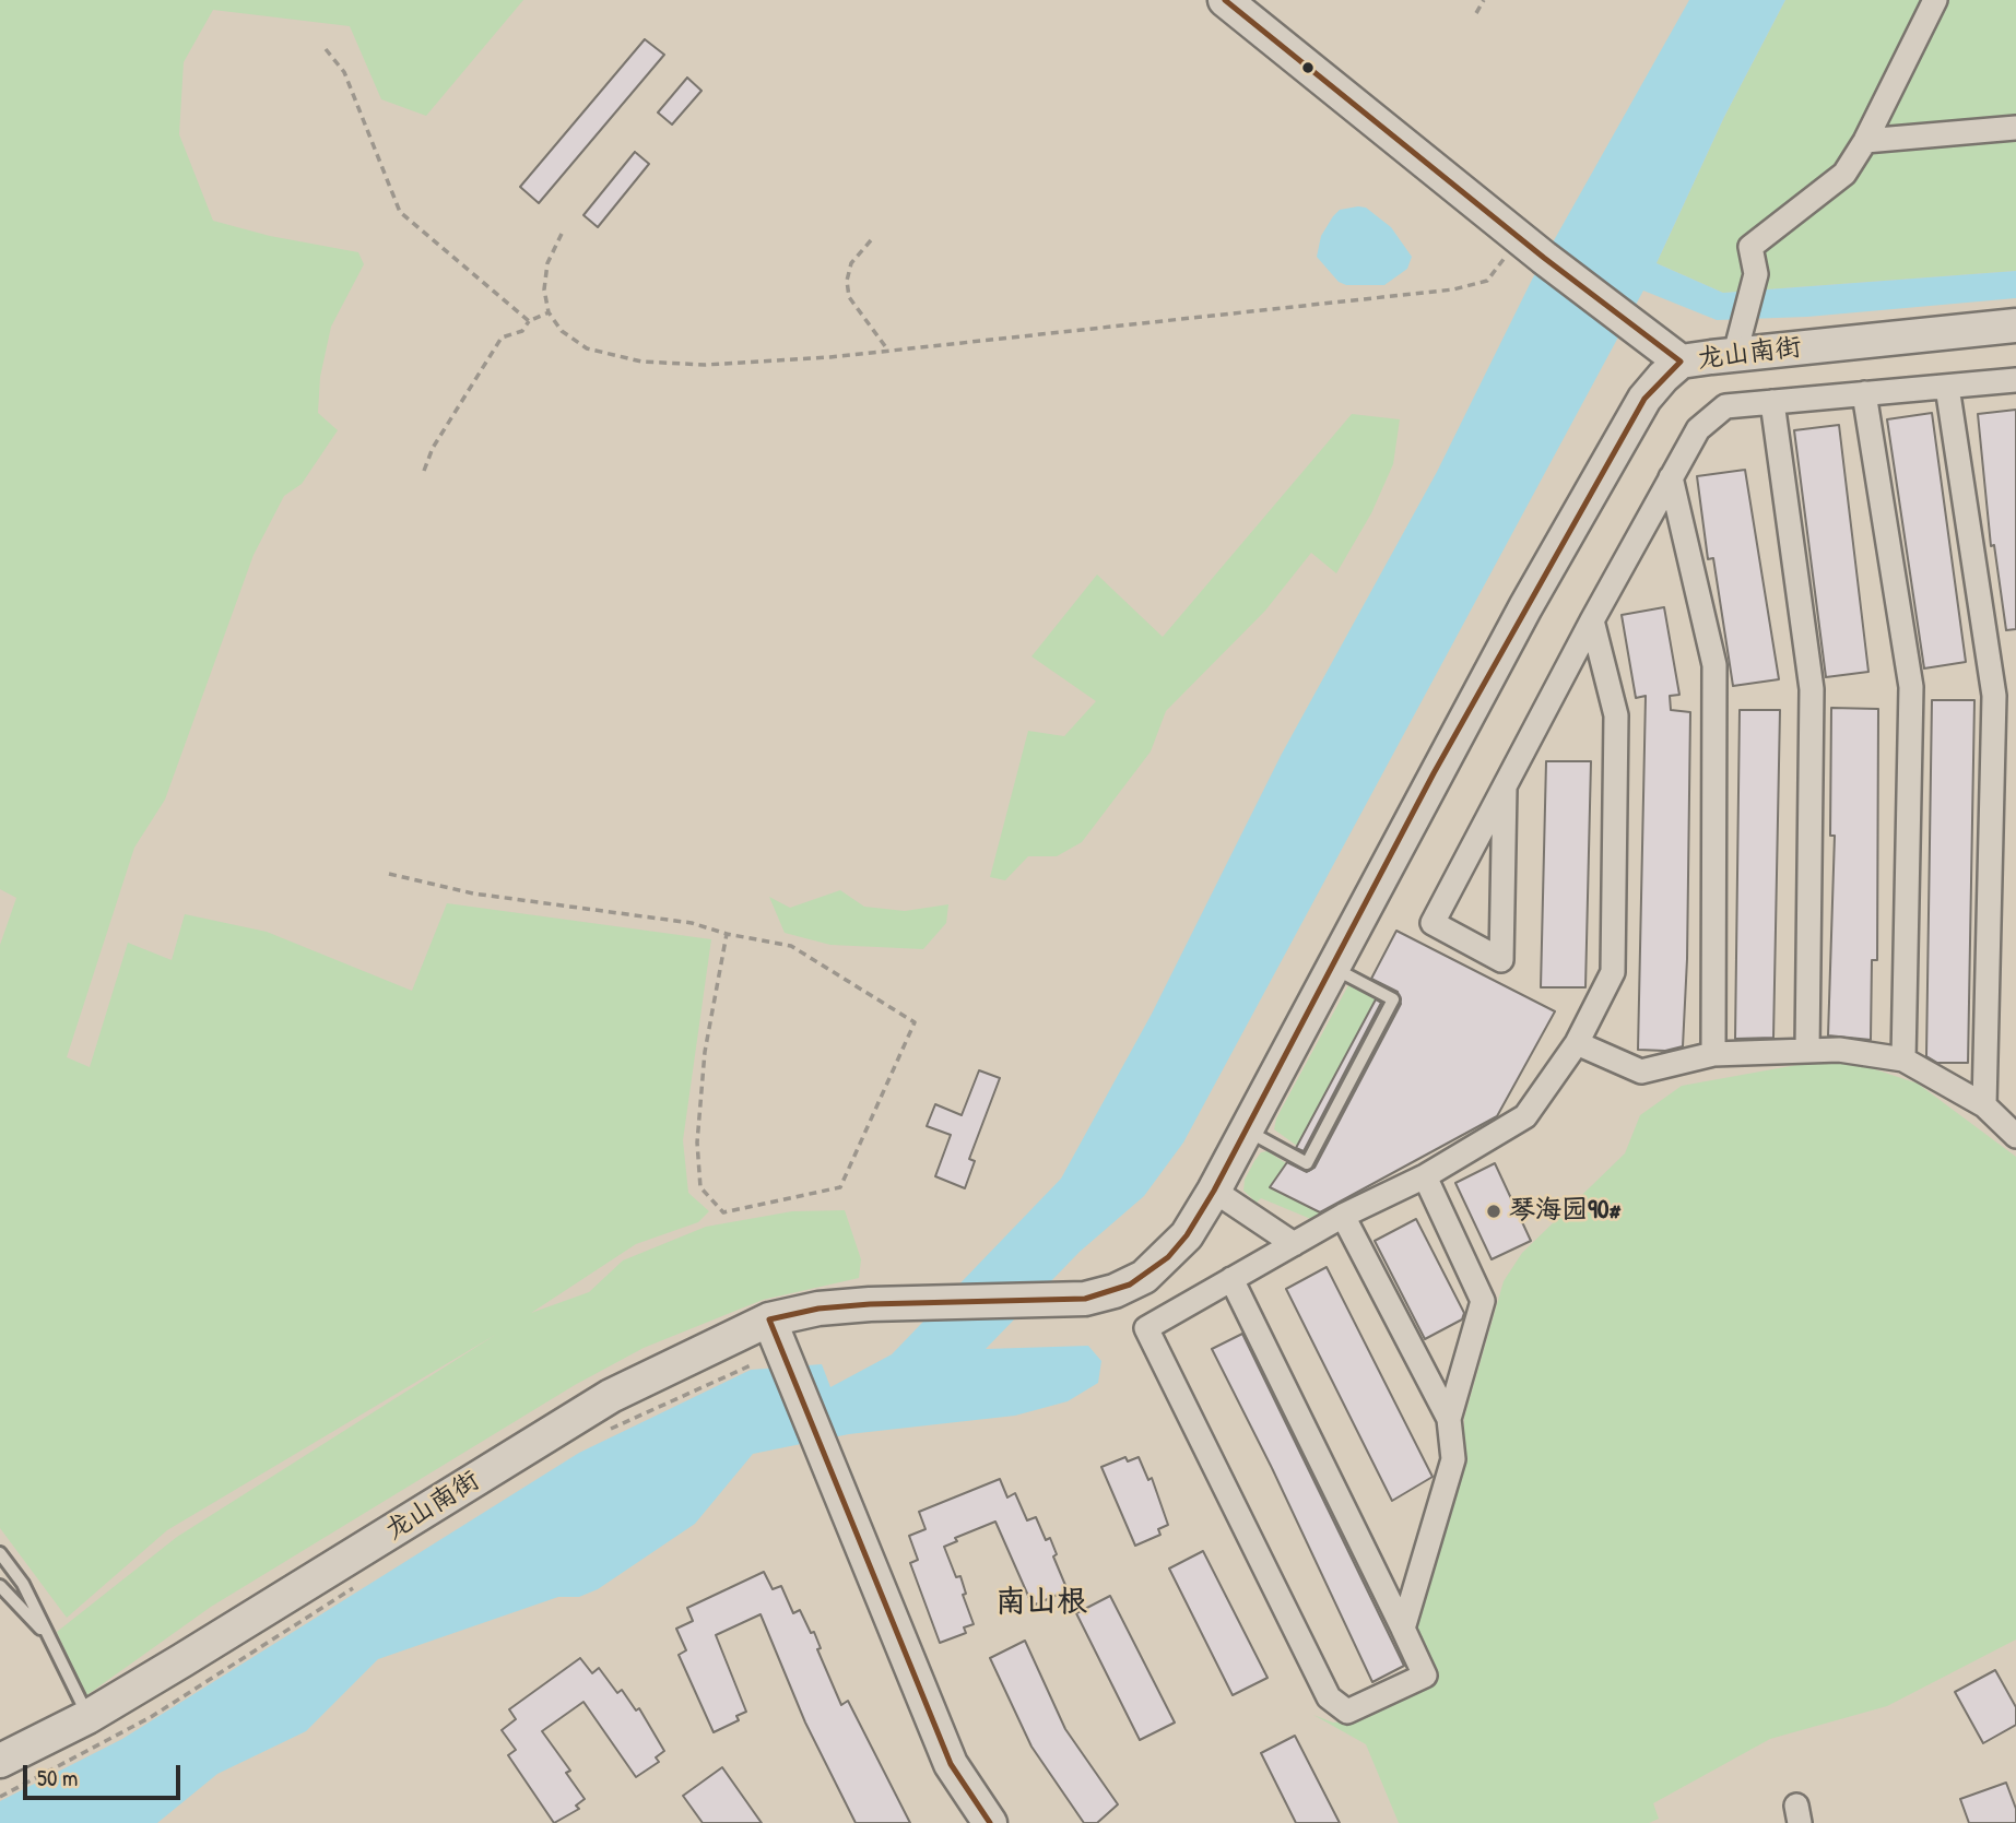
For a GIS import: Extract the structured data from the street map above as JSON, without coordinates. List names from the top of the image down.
{
  "streets": {
    "street": ["龙山南街"]
  },
  "districts": ["南山根"],
  "places": ["琴海园90#"],
  "scale_bar": "50 m"
}
